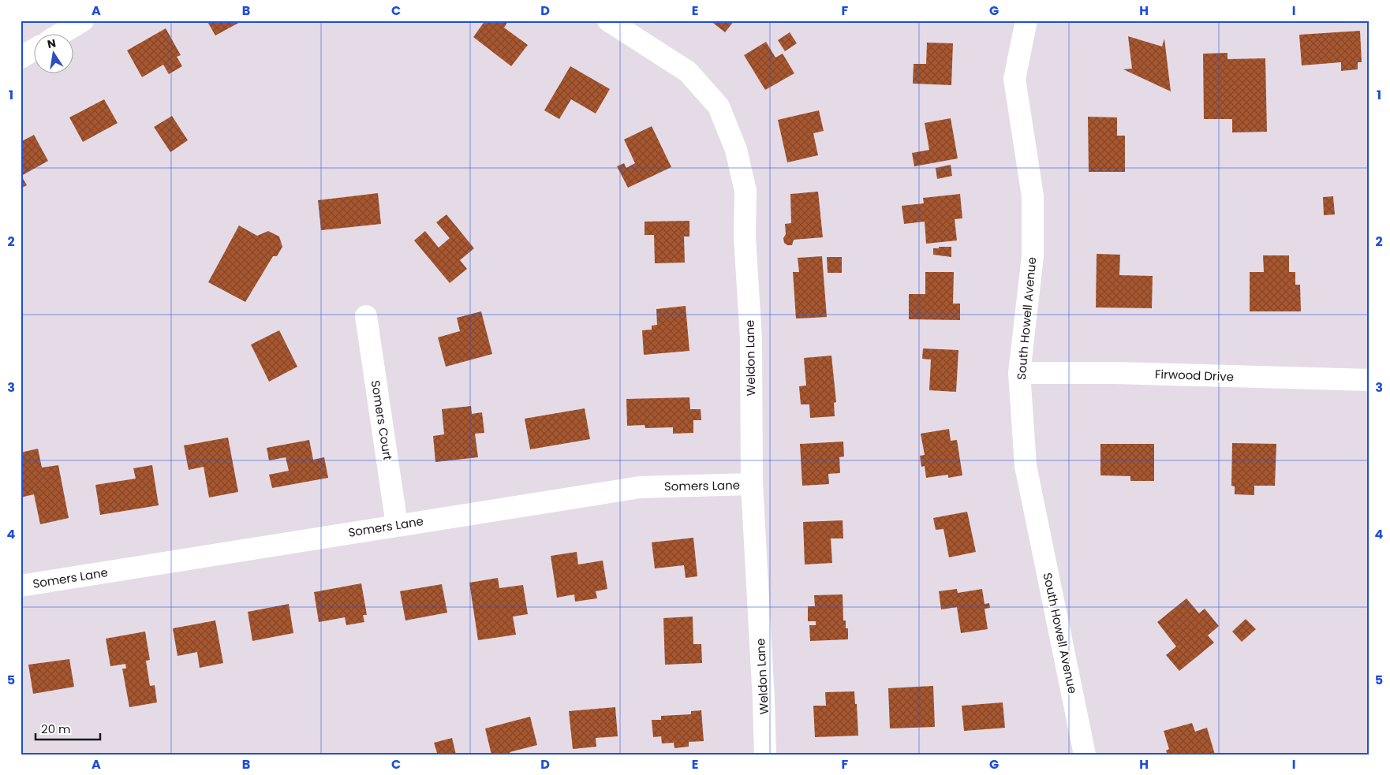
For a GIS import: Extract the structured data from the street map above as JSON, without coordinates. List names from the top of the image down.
{
  "streets": {
    "street": [
      "South Howell Avenue",
      "Weldon Lane",
      "Firwood Drive",
      "Somers Court",
      "Somers Lane"
    ]
  },
  "crossings": [
    ["South Howell Avenue", "Firwood Drive"],
    ["Weldon Lane", "Somers Lane"],
    ["Somers Court", "Somers Lane"]
  ],
  "scale_bar": "20 m",
  "north": "top",
  "grid": {
    "columns": [
      "A",
      "B",
      "C",
      "D",
      "E",
      "F",
      "G",
      "H",
      "I"
    ],
    "rows": [
      "1",
      "2",
      "3",
      "4",
      "5"
    ]
  }
}
